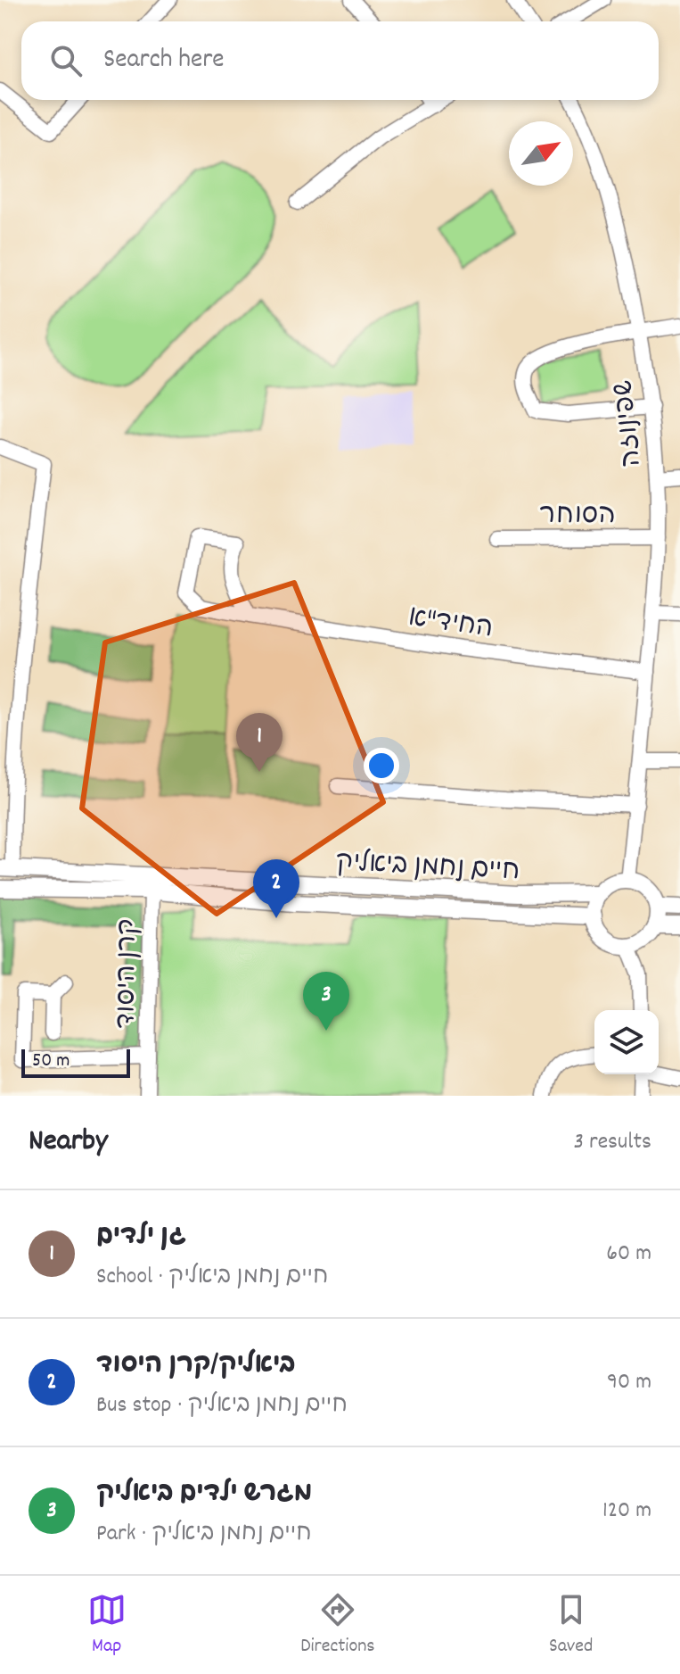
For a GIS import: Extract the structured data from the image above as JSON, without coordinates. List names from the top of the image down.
{
  "streets": {
    "street": [
      "שפינוזה",
      "הסוחר",
      "החיד\"א",
      "חיים נחמן ביאליק",
      "קרן היסוד"
    ]
  },
  "crossings": [
    ["שפינוזה", "הסוחר"],
    ["שפינוזה", "החיד\"א"],
    ["שפינוזה", "חיים נחמן ביאליק"],
    ["חיים נחמן ביאליק", "קרן היסוד"]
  ],
  "scale_bar": "50 m",
  "north": "top right",
  "page": {
    "search": "Search here",
    "pins": ["1", "2", "3"],
    "scale": "50 m",
    "heading": ["Nearby", "3 results"],
    "list": [
      {
        "mark": "1",
        "name": "גן ילדים",
        "note": "School · חיים נחמן ביאליק",
        "value": "60 m"
      },
      {
        "mark": "2",
        "name": "ביאליק/קרן היסוד",
        "note": "Bus stop · חיים נחמן ביאליק",
        "value": "90 m"
      },
      {
        "mark": "3",
        "name": "מגרש ילדים ביאליק",
        "note": "Park · חיים נחמן ביאליק",
        "value": "120 m"
      }
    ],
    "nav": ["Map", "Directions", "Saved"]
  }
}
